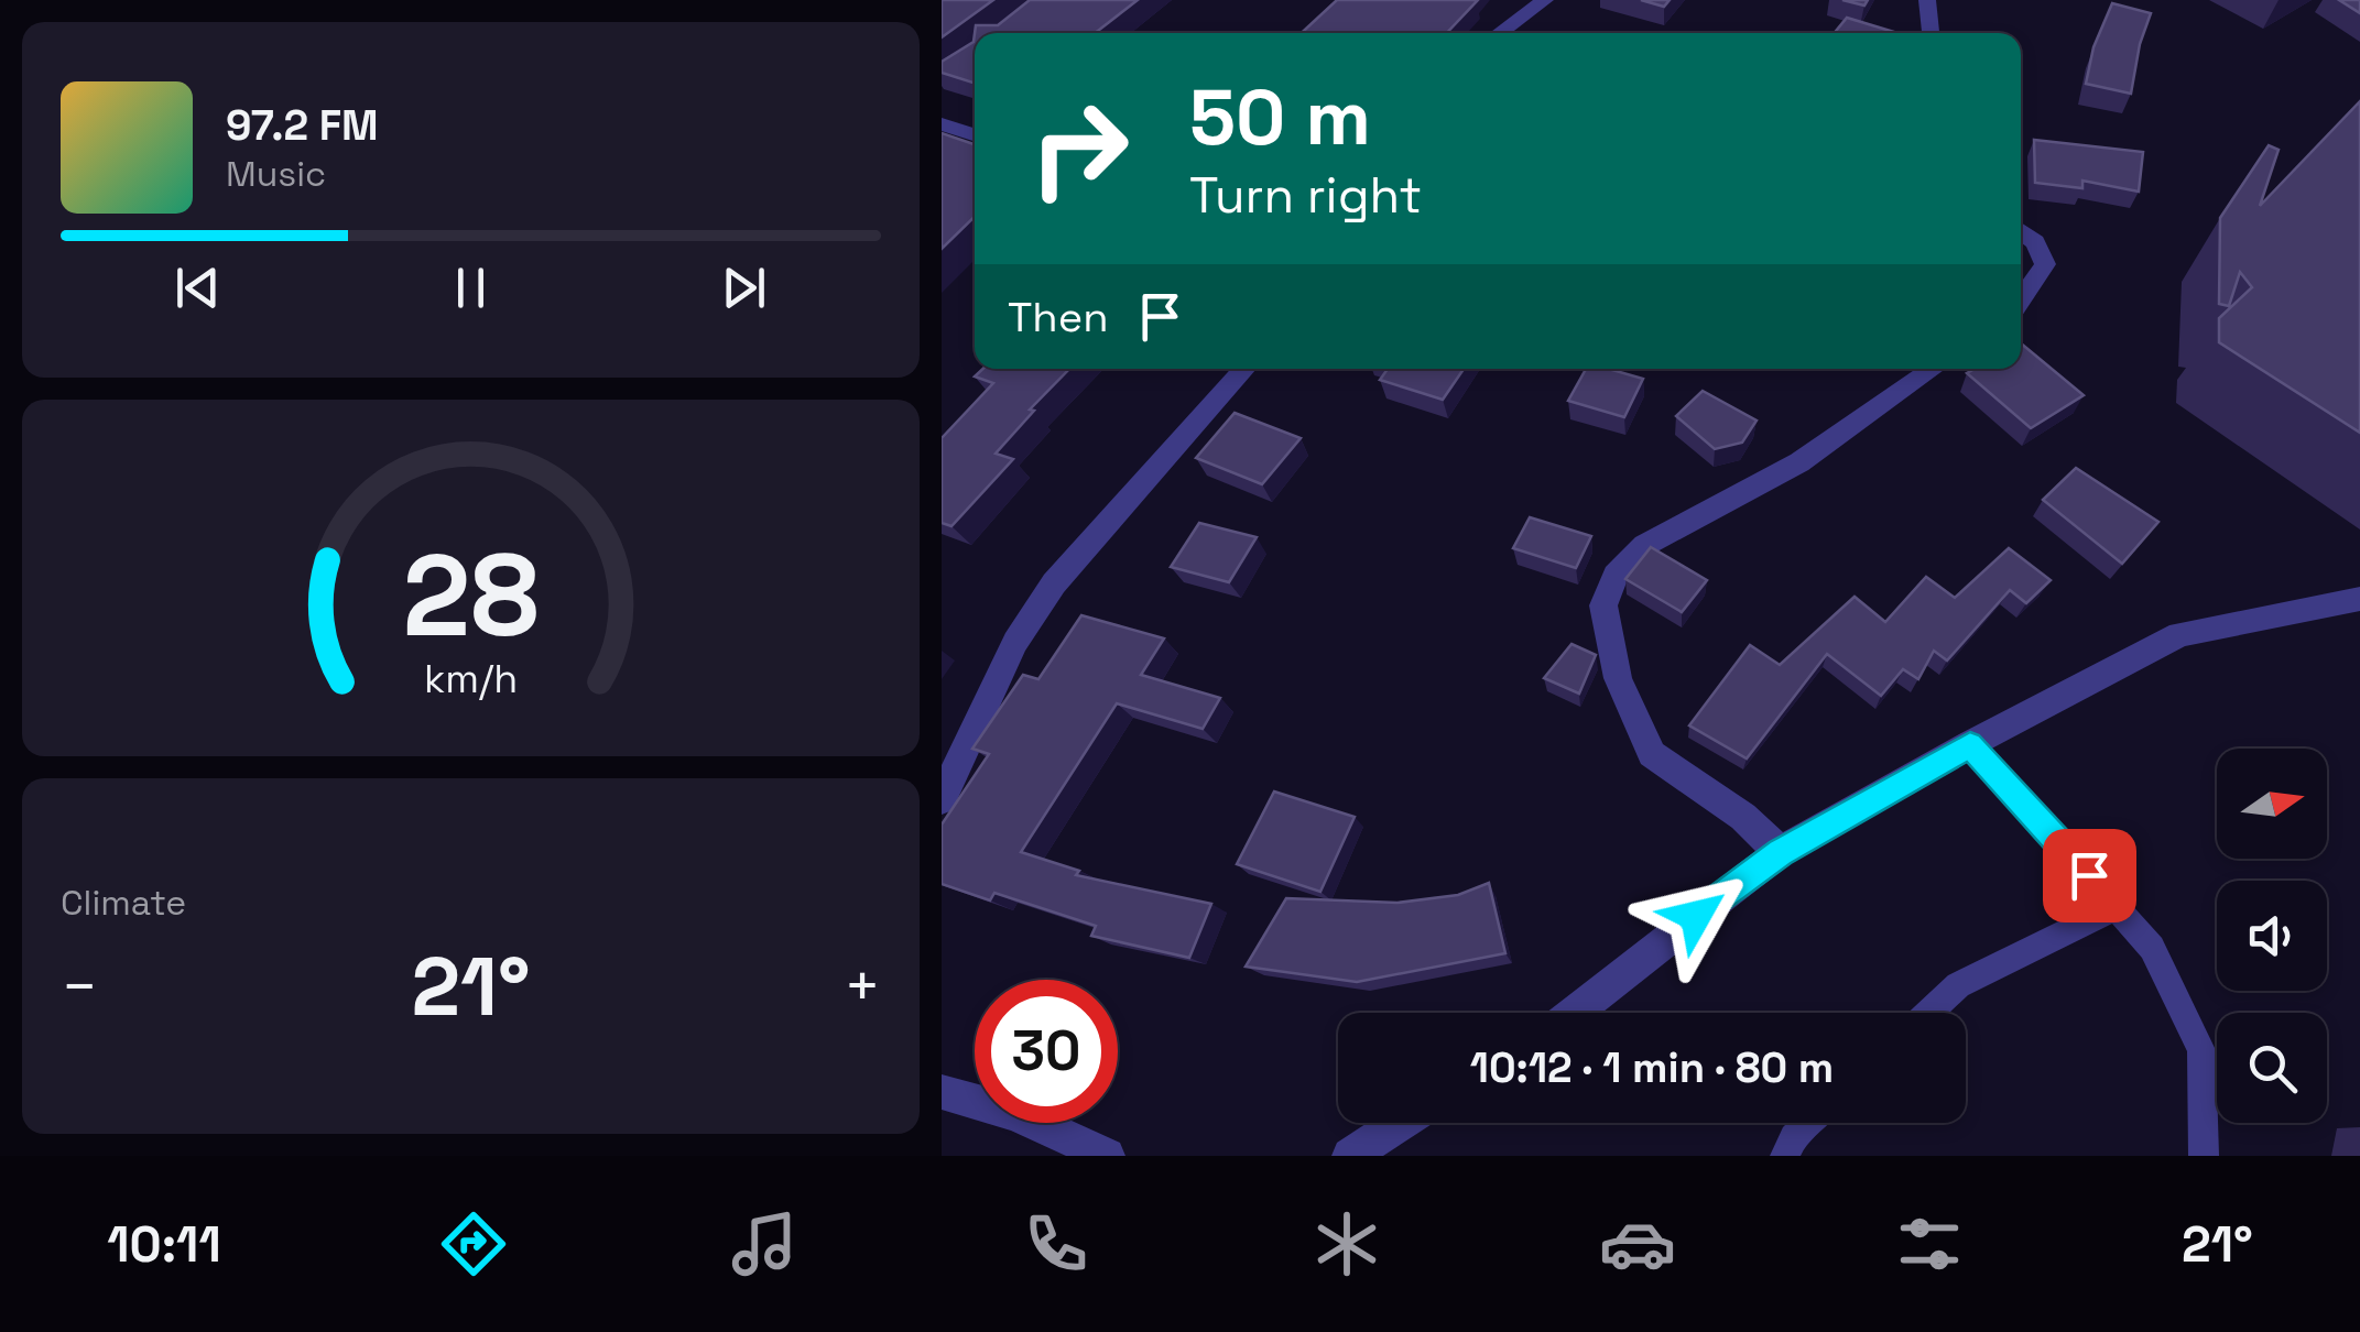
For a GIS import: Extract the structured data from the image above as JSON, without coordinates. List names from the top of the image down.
{
  "north": "right",
  "page": {
    "turn": ["50 m", "Turn right"],
    "song": ["97.2 FM", "Music"],
    "then": "Then",
    "tile": "Climate",
    "heat": ["−", "21°", "+"],
    "limit": "30",
    "trip": "10:12 · 1 min · 80 m",
    "tabs": ["10:11", "21°"],
    "gauge": ["28", "km/h"]
  }
}
